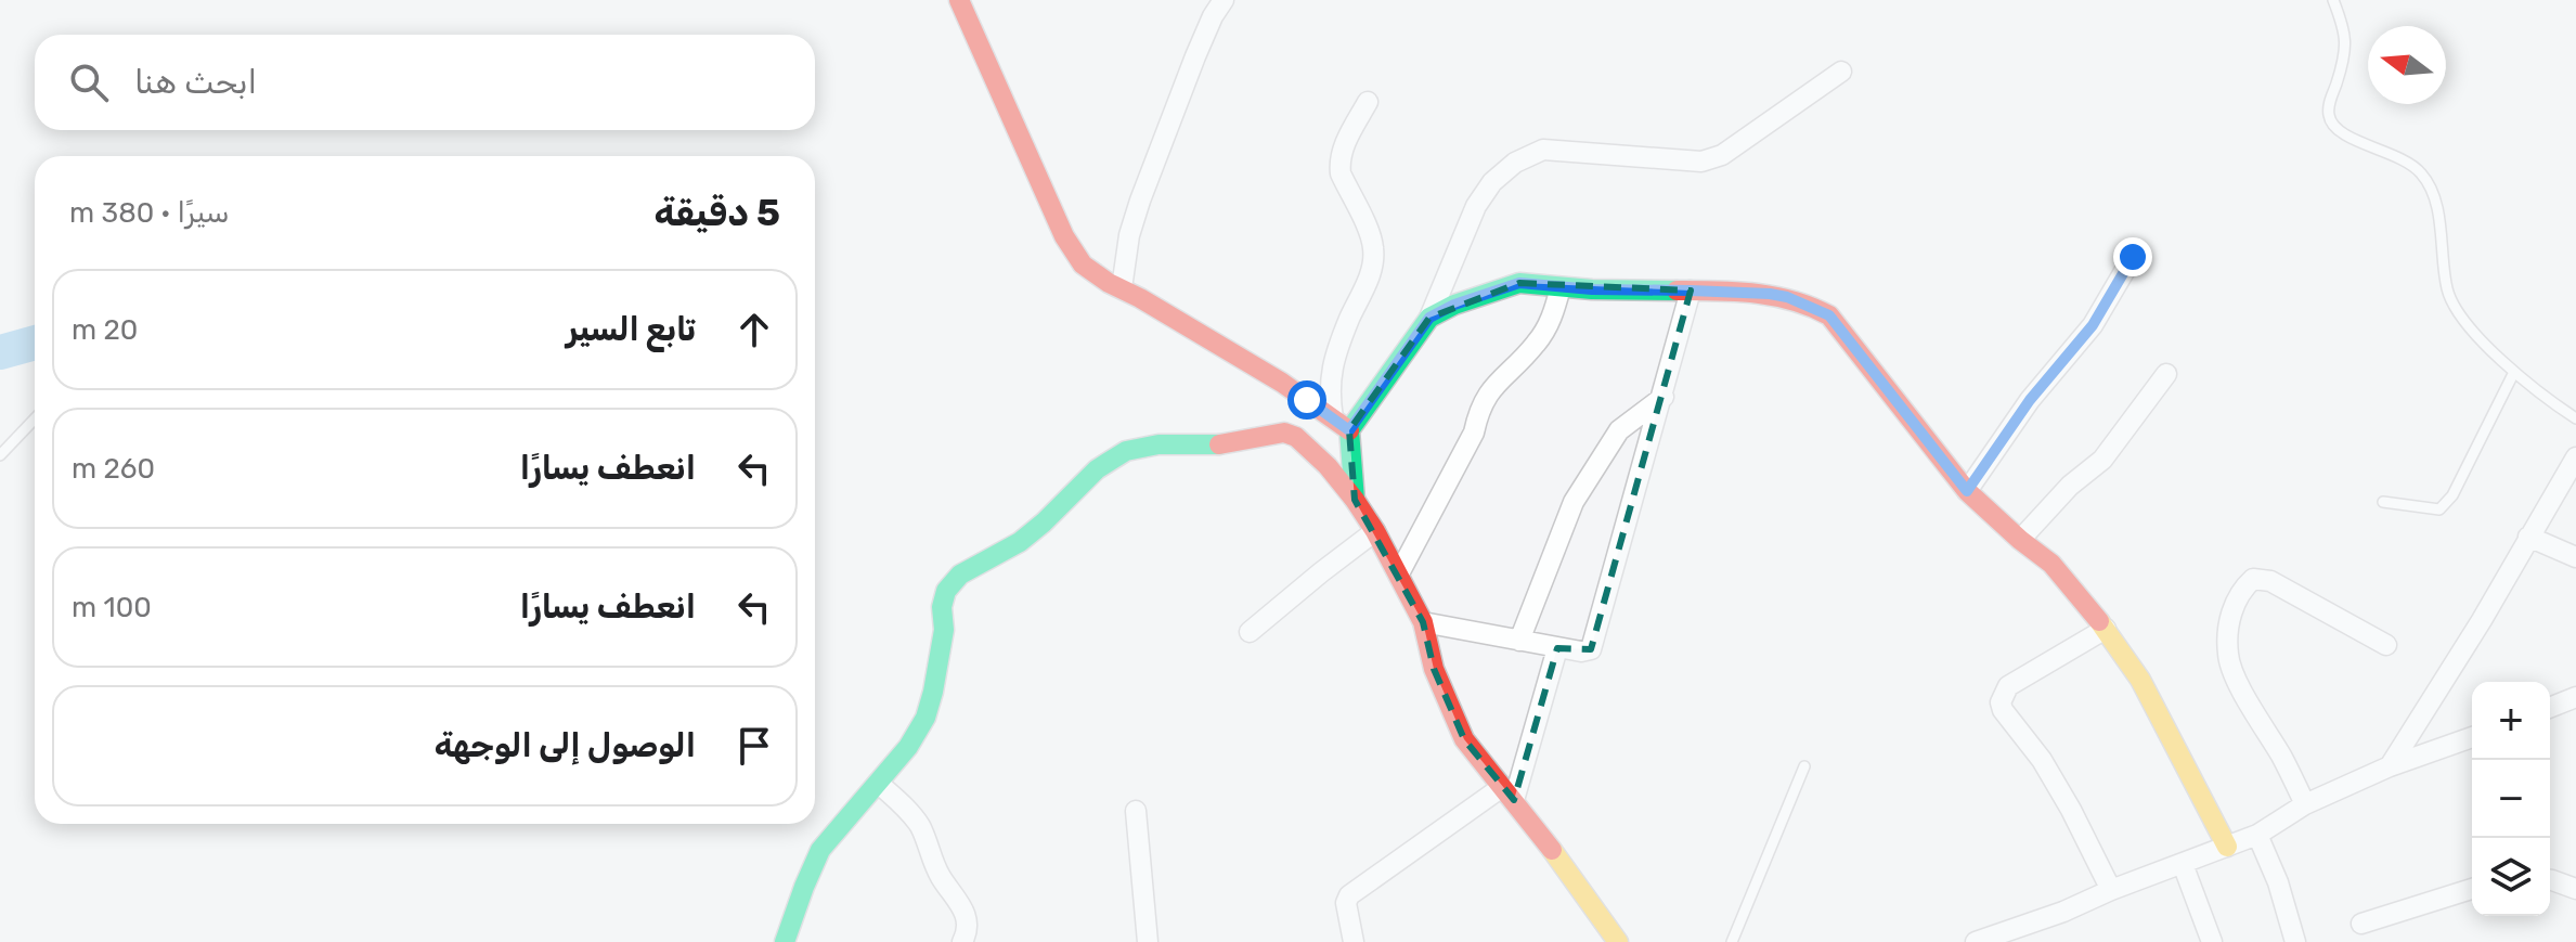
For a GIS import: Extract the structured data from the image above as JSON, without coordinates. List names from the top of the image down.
{
  "north": "left",
  "page": {
    "search": "ابحث هنا",
    "heading": ["5 دقيقة", "سيرًا · 380 m"],
    "list": [
      ["تابع السير", "20 m"],
      ["انعطف يسارًا", "260 m"],
      ["انعطف يسارًا", "100 m"],
      "الوصول إلى الوجهة"
    ],
    "map_buttons": ["+", "−"]
  }
}
